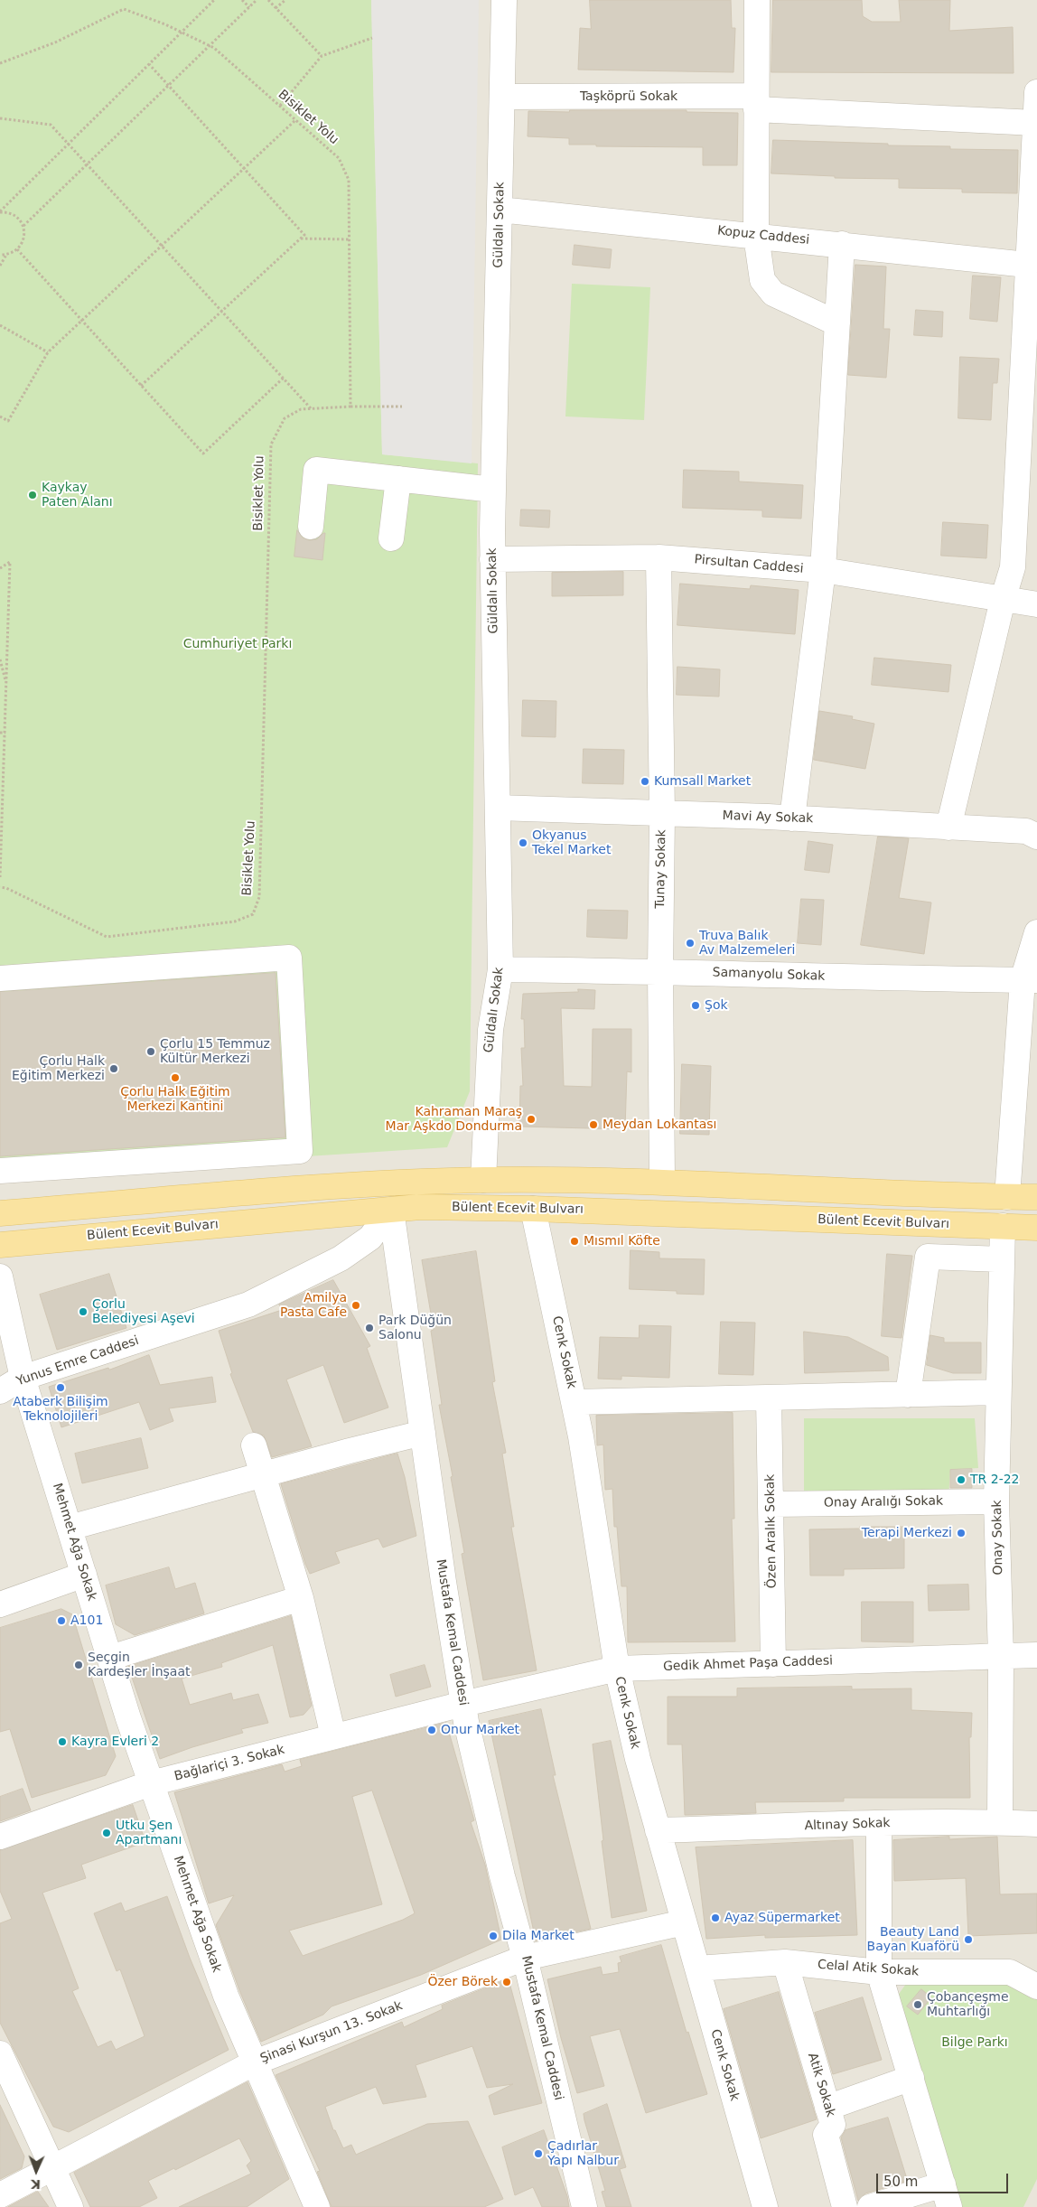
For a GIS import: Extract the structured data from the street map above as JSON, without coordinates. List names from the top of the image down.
{
  "streets": {
    "main road": ["Bülent Ecevit Bulvarı"],
    "street": [
      "Taşköprü Sokak",
      "Güldalı Sokak",
      "Kopuz Caddesi",
      "Pirsultan Caddesi",
      "Mavi Ay Sokak",
      "Tunay Sokak",
      "Samanyolu Sokak",
      "Cenk Sokak",
      "Yunus Emre Caddesi",
      "Onay Aralığı Sokak",
      "Özen Aralık Sokak",
      "Onay Sokak",
      "Mehmet Ağa Sokak",
      "Mustafa Kemal Caddesi",
      "Gedik Ahmet Paşa Caddesi",
      "Bağlariçi 3. Sokak",
      "Altınay Sokak",
      "Celal Atik Sokak",
      "Şinasi Kurşun 13. Sokak",
      "Atik Sokak"
    ],
    "path": ["Bisiklet Yolu"]
  },
  "crossings": [
    ["Taşköprü Sokak", "Güldalı Sokak"],
    ["Güldalı Sokak", "Kopuz Caddesi"],
    ["Güldalı Sokak", "Pirsultan Caddesi"],
    ["Güldalı Sokak", "Mavi Ay Sokak"],
    ["Güldalı Sokak", "Samanyolu Sokak"],
    ["Pirsultan Caddesi", "Tunay Sokak"],
    ["Mavi Ay Sokak", "Tunay Sokak"],
    ["Tunay Sokak", "Samanyolu Sokak"],
    ["Bülent Ecevit Bulvarı", "Cenk Sokak"],
    ["Bülent Ecevit Bulvarı", "Yunus Emre Caddesi"],
    ["Bülent Ecevit Bulvarı", "Onay Sokak"],
    ["Bülent Ecevit Bulvarı", "Mustafa Kemal Caddesi"],
    ["Cenk Sokak", "Gedik Ahmet Paşa Caddesi"],
    ["Cenk Sokak", "Altınay Sokak"],
    ["Cenk Sokak", "Celal Atik Sokak"],
    ["Cenk Sokak", "Şinasi Kurşun 13. Sokak"],
    ["Yunus Emre Caddesi", "Mehmet Ağa Sokak"],
    ["Yunus Emre Caddesi", "Mustafa Kemal Caddesi"],
    ["Onay Aralığı Sokak", "Özen Aralık Sokak"],
    ["Onay Aralığı Sokak", "Onay Sokak"],
    ["Özen Aralık Sokak", "Gedik Ahmet Paşa Caddesi"],
    ["Onay Sokak", "Gedik Ahmet Paşa Caddesi"],
    ["Onay Sokak", "Altınay Sokak"],
    ["Mehmet Ağa Sokak", "Bağlariçi 3. Sokak"],
    ["Mehmet Ağa Sokak", "Şinasi Kurşun 13. Sokak"],
    ["Mustafa Kemal Caddesi", "Gedik Ahmet Paşa Caddesi"],
    ["Mustafa Kemal Caddesi", "Bağlariçi 3. Sokak"],
    ["Mustafa Kemal Caddesi", "Şinasi Kurşun 13. Sokak"],
    ["Gedik Ahmet Paşa Caddesi", "Bağlariçi 3. Sokak"],
    ["Celal Atik Sokak", "Atik Sokak"]
  ],
  "parks": ["Cumhuriyet Parkı", "Bilge Parkı"],
  "places": [
    "Kaykay Paten Alanı",
    "Kumsall Market",
    "Okyanus Tekel Market",
    "Truva Balık Av Malzemeleri",
    "Şok",
    "Çorlu 15 Temmuz Kültür Merkezi",
    "Çorlu Halk Eğitim Merkezi",
    "Çorlu Halk Eğitim Merkezi Kantini",
    "Kahraman Maraş Mar Aşkdo Dondurma",
    "Meydan Lokantası",
    "Mısmıl Köfte",
    "Amilya Pasta Cafe",
    "Çorlu Belediyesi Aşevi",
    "Park Düğün Salonu",
    "Ataberk Bilişim Teknolojileri",
    "TR 2-22",
    "Terapi Merkezi",
    "A101",
    "Seçgin Kardeşler İnşaat",
    "Onur Market",
    "Kayra Evleri 2",
    "Utku Şen Apartmanı",
    "Ayaz Süpermarket",
    "Dila Market",
    "Beauty Land Bayan Kuaförü",
    "Özer Börek",
    "Çobançeşme Muhtarlığı",
    "Çadırlar Yapı Nalbur"
  ],
  "scale_bar": "50 m",
  "north": "bottom"
}
